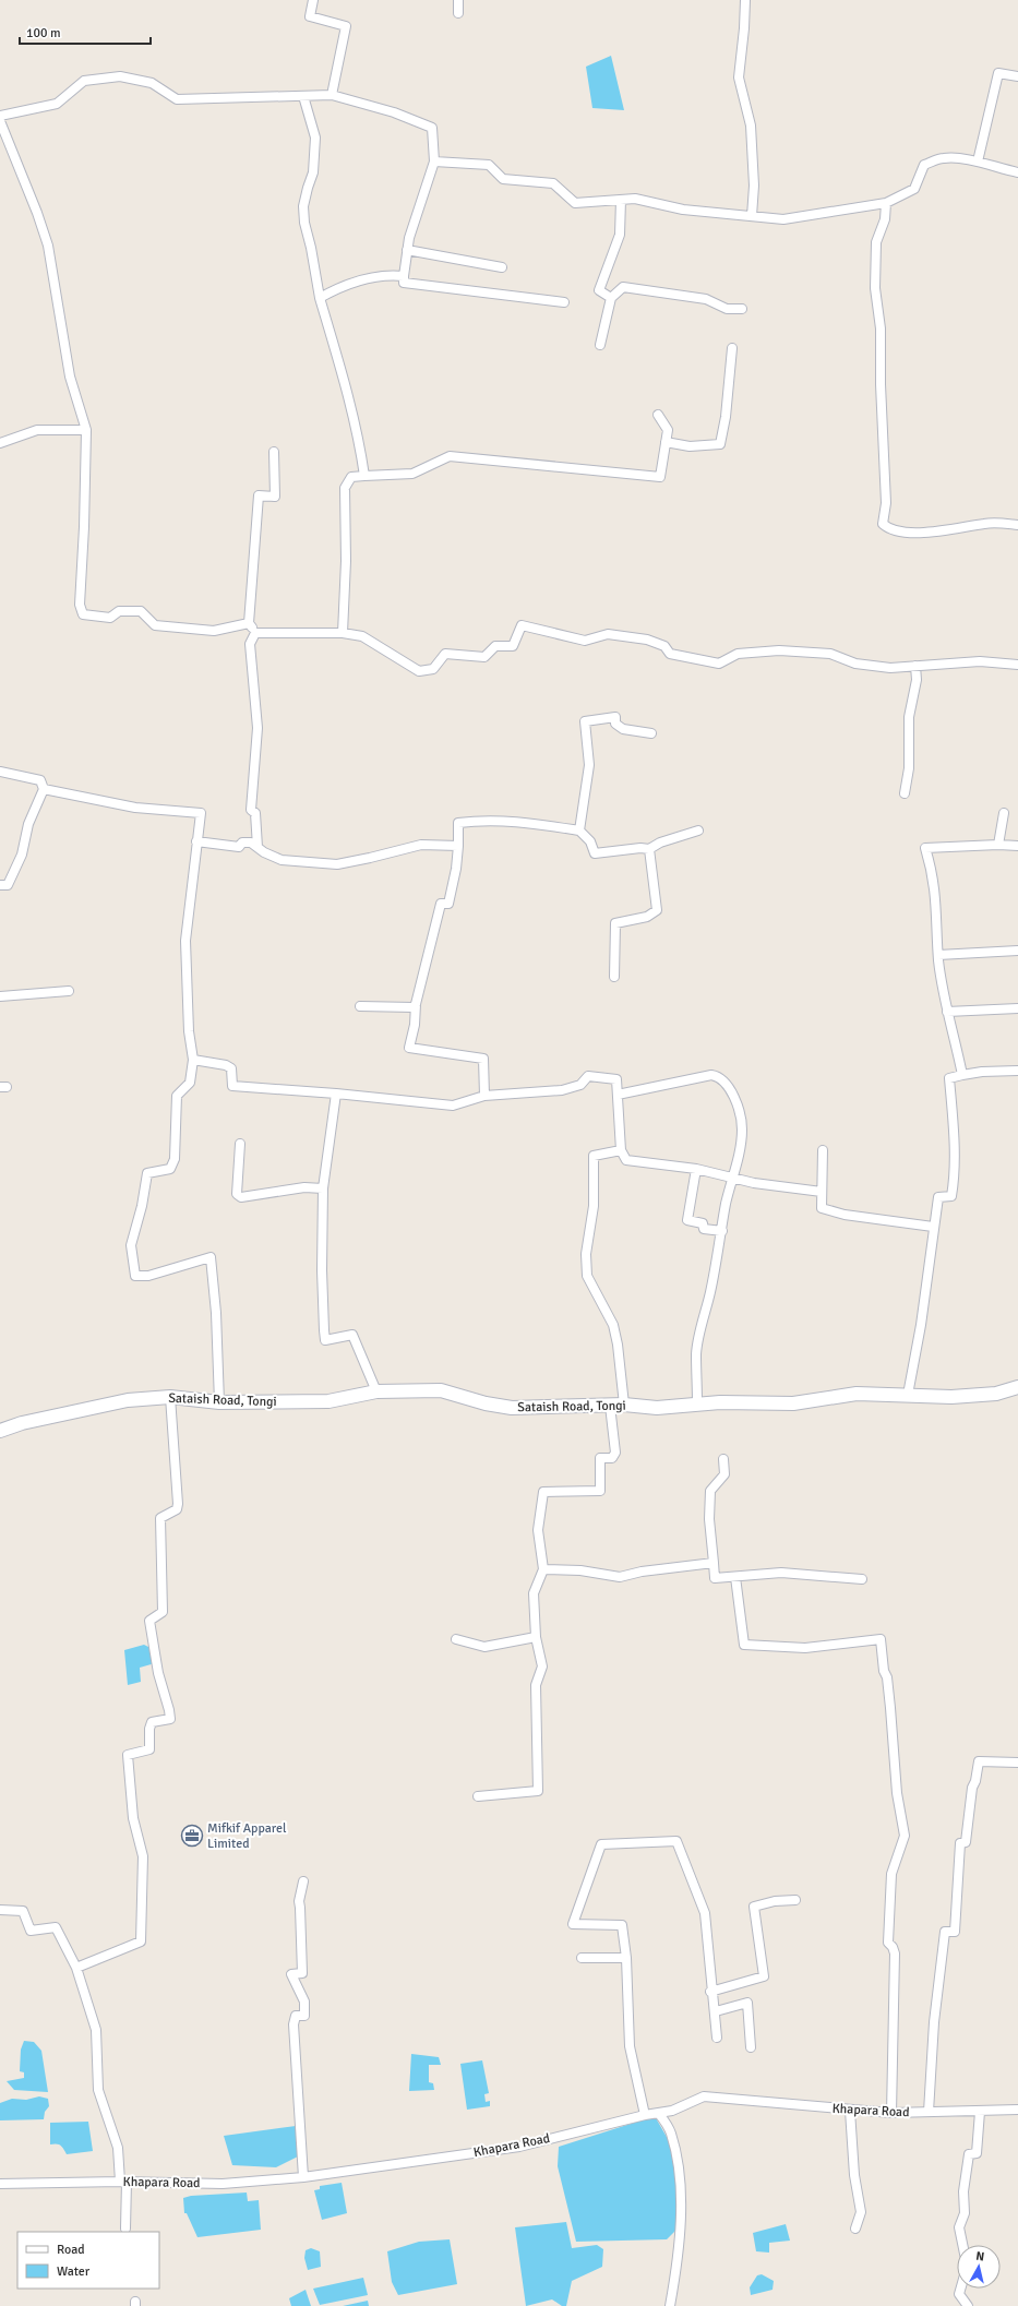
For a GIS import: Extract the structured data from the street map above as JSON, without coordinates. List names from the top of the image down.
{
  "streets": {
    "street": ["Sataish Road, Tongi", "Khapara Road"]
  },
  "places": {
    "office": ["Mifkif Apparel Limited"]
  },
  "legend": ["Road", "Water"],
  "scale_bar": "100 m",
  "north": "top"
}
